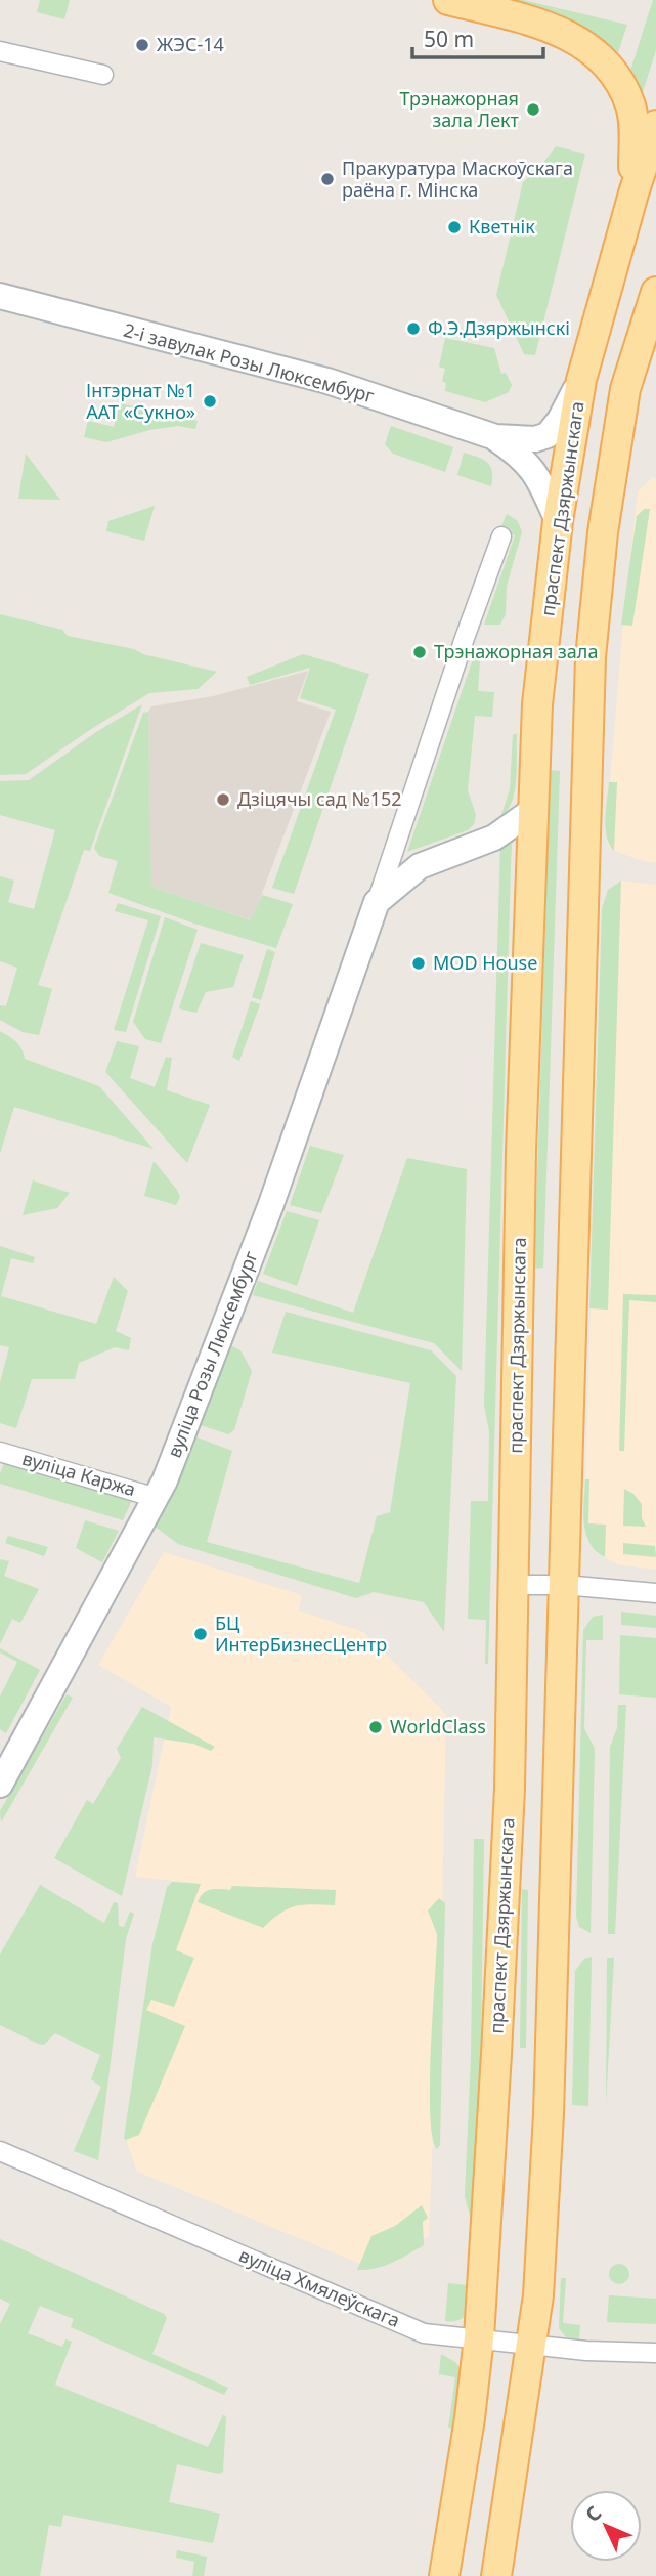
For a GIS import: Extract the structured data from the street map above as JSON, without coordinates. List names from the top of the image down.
{
  "streets": {
    "main road": ["праспект Дзяржынскага"],
    "street": [
      "2-і завулак Розы Люксембург",
      "вуліца Розы Люксембург",
      "вуліца Каржа",
      "вуліца Хмялеўскага"
    ]
  },
  "crossings": [
    ["2-і завулак Розы Люксембург", "праспект Дзяржынскага"],
    ["праспект Дзяржынскага", "вуліца Хмялеўскага"],
    ["вуліца Розы Люксембург", "вуліца Каржа"]
  ],
  "places": [
    "ЖЭС-14",
    "Трэнажорная зала Лект",
    "Пракуратура Маскоўскага раёна г. Мінска",
    "Кветнік",
    "Ф.Э.Дзяржынскі",
    "Інтэрнат №1 ААТ «Сукно»",
    "Трэнажорная зала",
    "Дзіцячы сад №152",
    "MOD House",
    "БЦ ИнтерБизнесЦентр",
    "WorldClass"
  ],
  "scale_bar": "50 m",
  "north": "top left"
}
